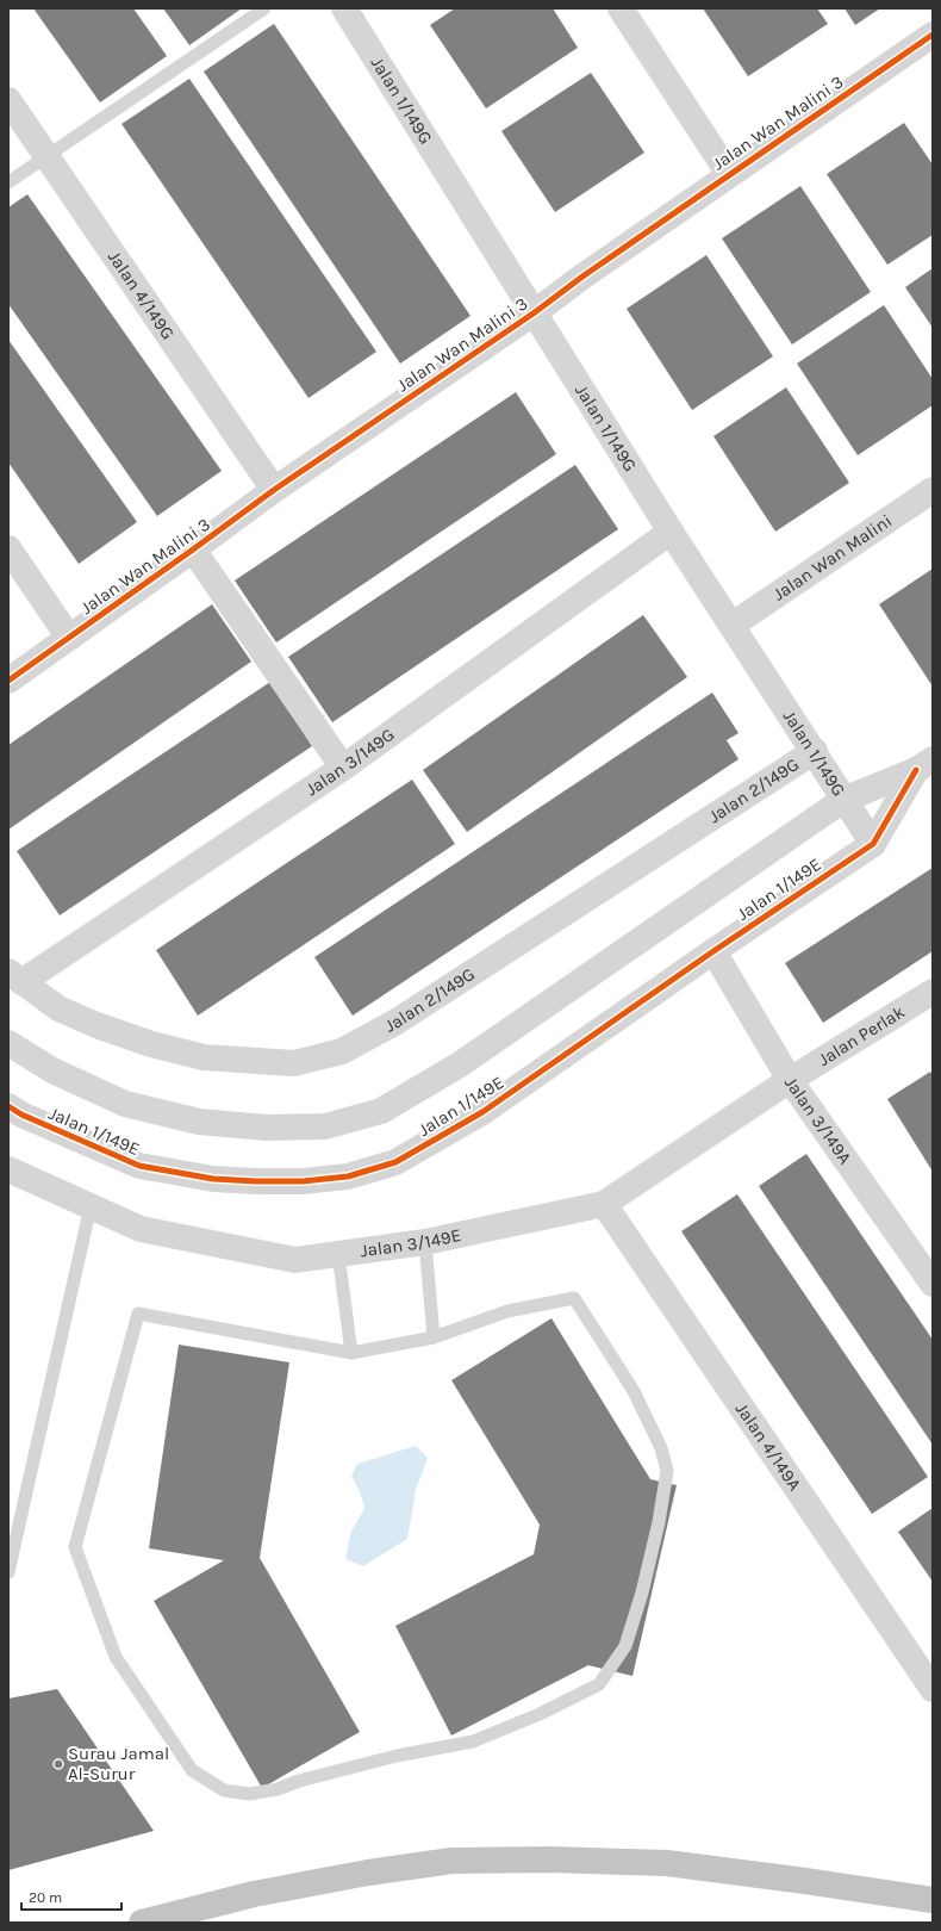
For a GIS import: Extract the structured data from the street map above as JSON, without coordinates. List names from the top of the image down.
{
  "streets": {
    "street": [
      "Jalan 1/149G",
      "Jalan Wan Malini 3",
      "Jalan 4/149G",
      "Jalan Wan Malini",
      "Jalan 3/149G",
      "Jalan 2/149G",
      "Jalan 1/149E",
      "Jalan Perlak",
      "Jalan 3/149A",
      "Jalan 3/149E",
      "Jalan 4/149A"
    ]
  },
  "crossings": [
    ["Jalan 1/149G", "Jalan Wan Malini 3"],
    ["Jalan 1/149G", "Jalan Wan Malini"],
    ["Jalan 1/149G", "Jalan 3/149G"],
    ["Jalan 1/149G", "Jalan 2/149G"],
    ["Jalan 1/149G", "Jalan 1/149E"],
    ["Jalan Wan Malini 3", "Jalan 4/149G"],
    ["Jalan 3/149G", "Jalan 2/149G"],
    ["Jalan 1/149E", "Jalan 3/149A"],
    ["Jalan Perlak", "Jalan 3/149A"],
    ["Jalan Perlak", "Jalan 3/149E"],
    ["Jalan 3/149A", "Jalan 3/149E"],
    ["Jalan 3/149E", "Jalan 4/149A"]
  ],
  "places": ["Surau Jamal Al-Surur"],
  "scale_bar": "20 m"
}
